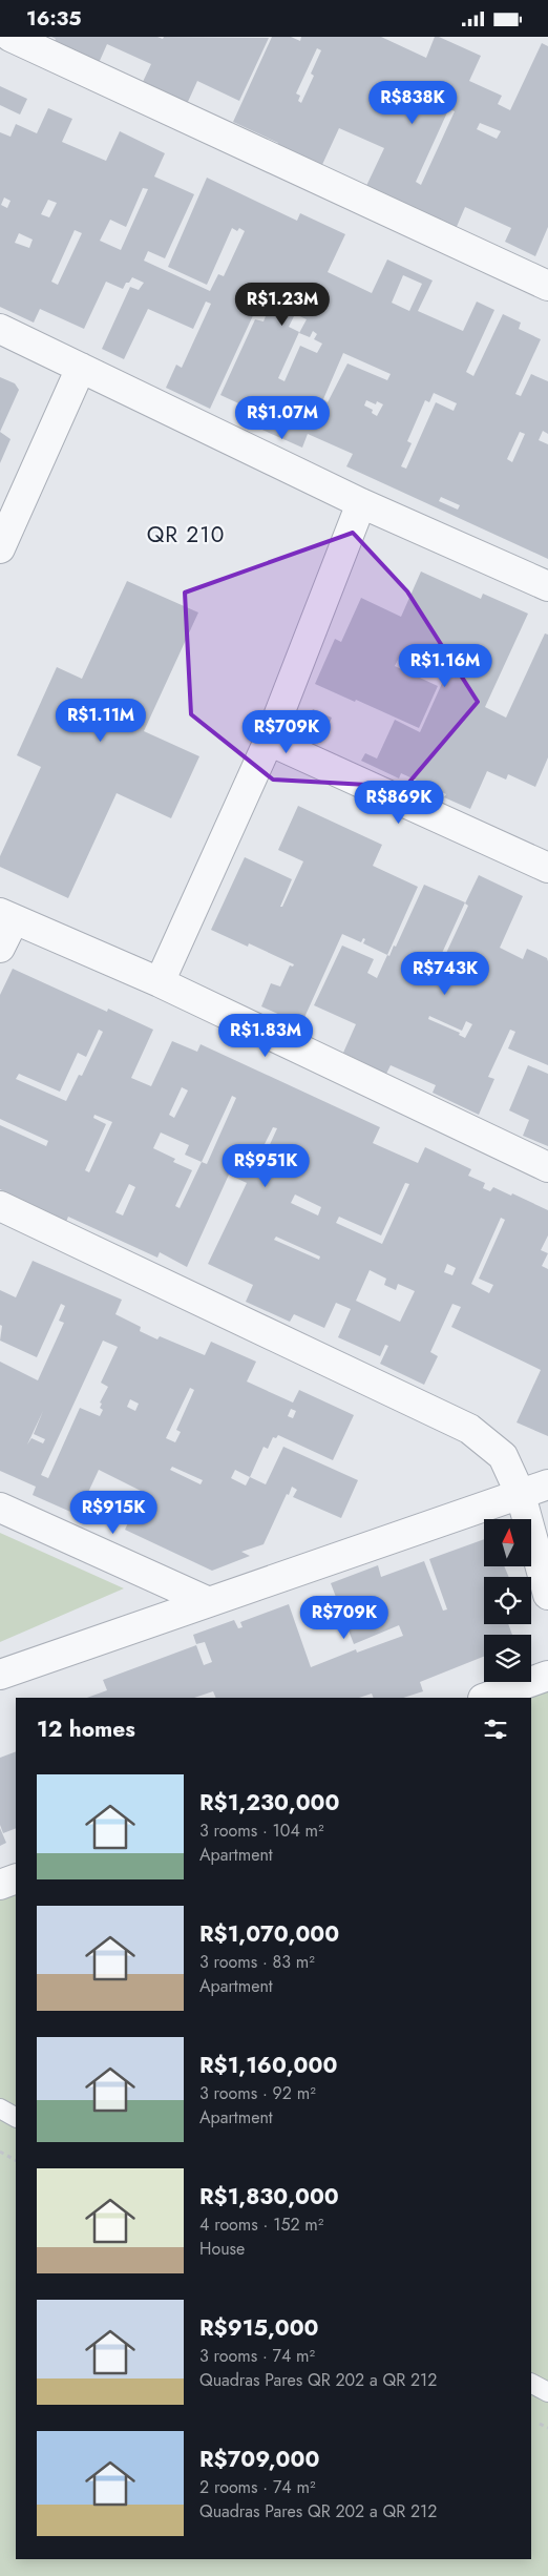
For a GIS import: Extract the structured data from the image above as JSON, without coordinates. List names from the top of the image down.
{
  "districts": ["QR 210"],
  "north": "top",
  "page": {
    "status": "16:35",
    "price": [
      "R$838K",
      "R$1.23M",
      "R$1.07M",
      "R$1.16M",
      "R$1.11M",
      "R$709K",
      "R$869K",
      "R$743K",
      "R$1.83M",
      "R$951K",
      "R$915K",
      "R$709K"
    ],
    "heading": "12 homes",
    "list": [
      {
        "name": "R$1,230,000",
        "note": "3 rooms · 104 m² · Apartment"
      },
      {
        "name": "R$1,070,000",
        "note": "3 rooms · 83 m² · Apartment"
      },
      {
        "name": "R$1,160,000",
        "note": "3 rooms · 92 m² · Apartment"
      },
      {
        "name": "R$1,830,000",
        "note": "4 rooms · 152 m² · House"
      },
      {
        "name": "R$915,000",
        "note": "3 rooms · 74 m² · Quadras Pares QR 202 a QR 212"
      },
      {
        "name": "R$709,000",
        "note": "2 rooms · 74 m² · Quadras Pares QR 202 a QR 212"
      }
    ]
  }
}
